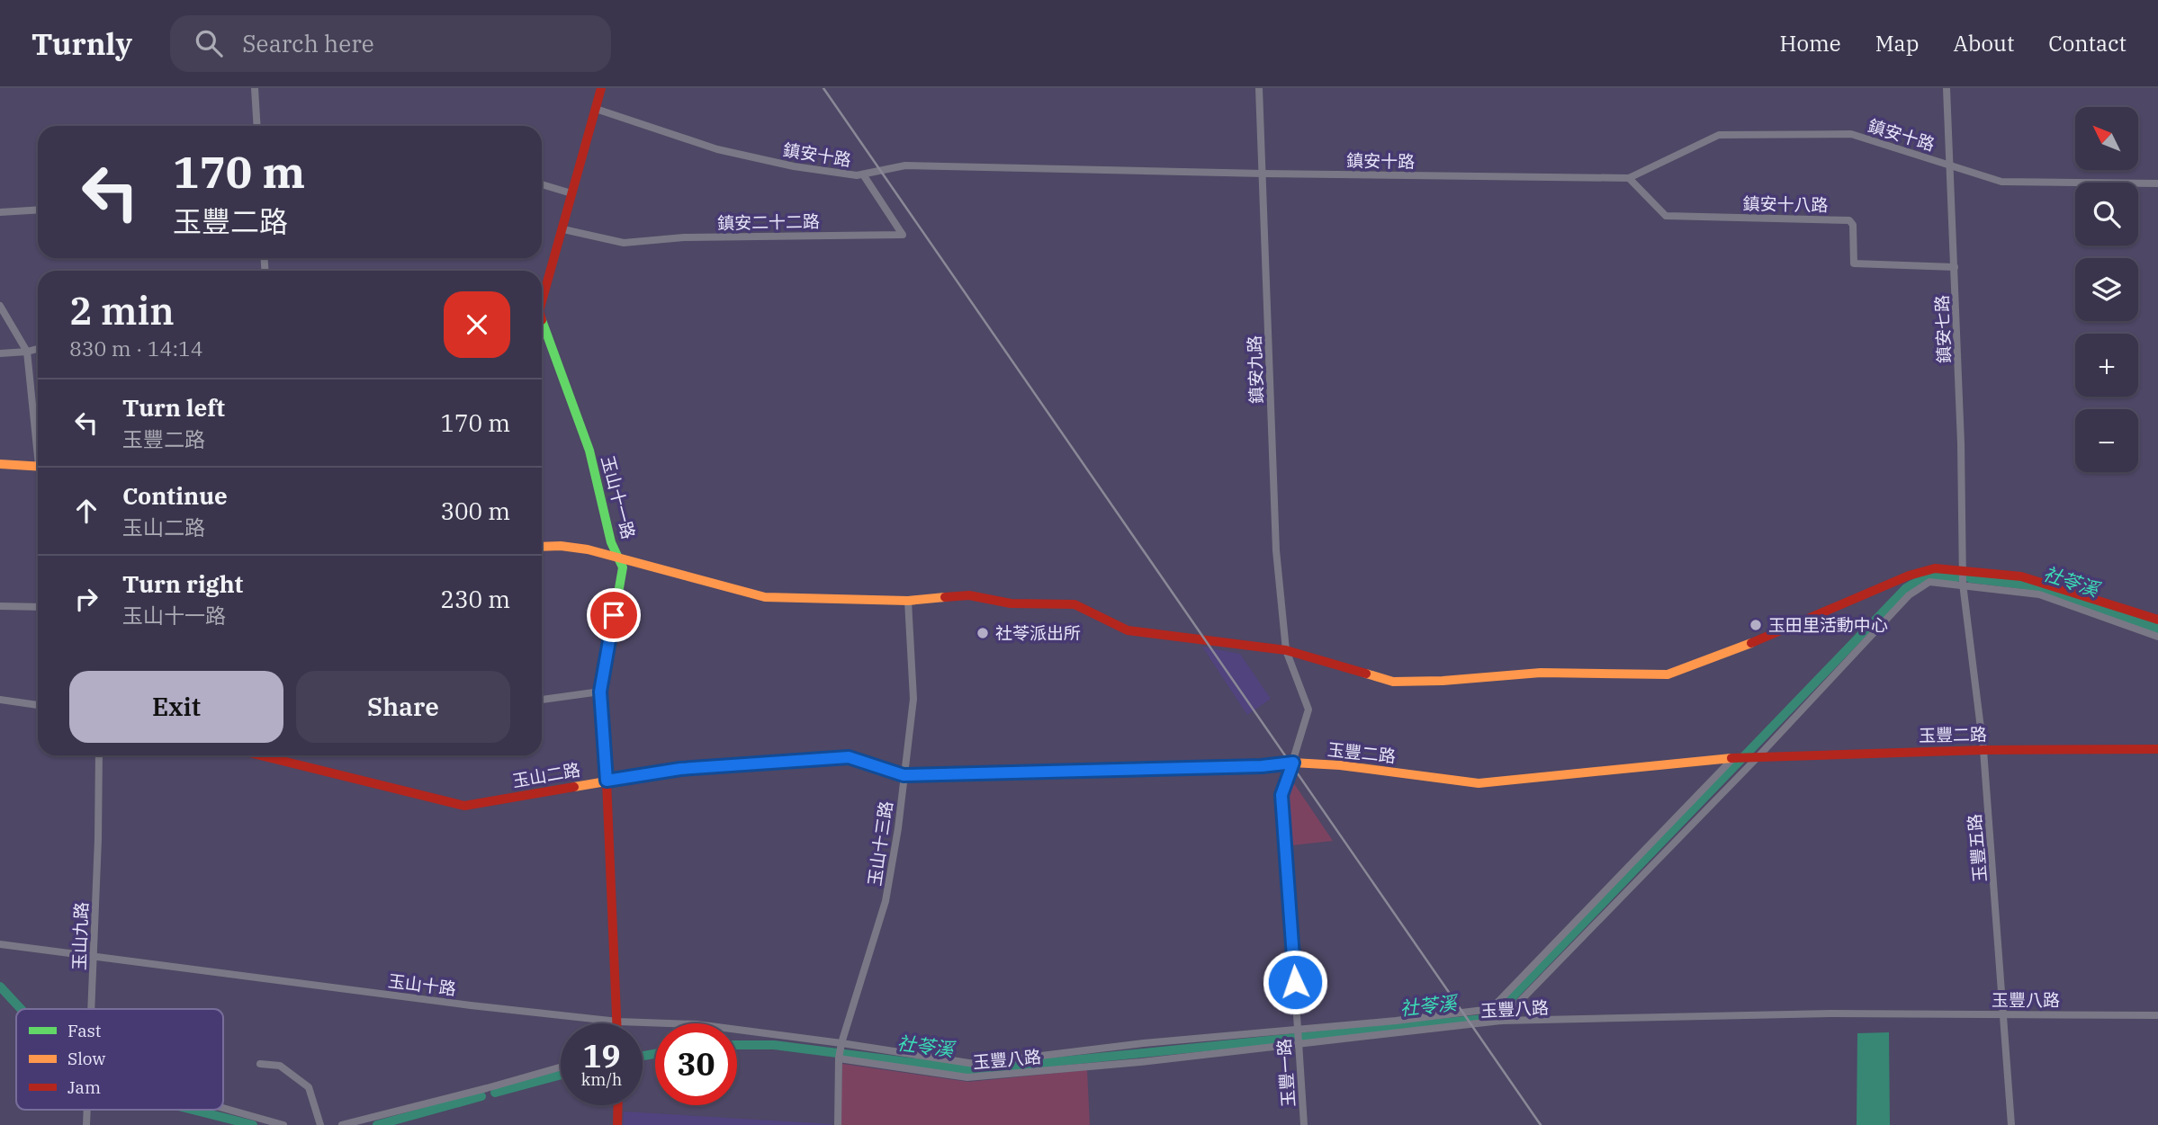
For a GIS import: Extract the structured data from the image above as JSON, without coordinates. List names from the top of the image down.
{
  "streets": {
    "street": [
      "鎮安十路",
      "鎮安十八路",
      "鎮安二十二路",
      "鎮安七路",
      "鎮安九路",
      "玉山十一路",
      "玉豐二路",
      "玉山二路",
      "玉山十三路",
      "玉豐五路",
      "玉山九路",
      "玉山十路",
      "玉豐八路",
      "玉豐一路"
    ]
  },
  "crossings": [
    ["鎮安十路", "鎮安十八路"],
    ["鎮安十路", "鎮安二十二路"],
    ["鎮安十路", "鎮安七路"],
    ["鎮安十路", "鎮安九路"],
    ["鎮安十八路", "鎮安七路"],
    ["鎮安七路", "玉豐五路"],
    ["鎮安九路", "玉豐一路"],
    ["玉山十一路", "玉山二路"],
    ["玉山十一路", "玉山十路"],
    ["玉豐二路", "玉山二路"],
    ["玉豐二路", "玉山十三路"],
    ["玉豐二路", "玉豐五路"],
    ["玉豐二路", "玉豐一路"],
    ["玉山二路", "玉山十三路"],
    ["玉山十三路", "玉山十路"],
    ["玉山十三路", "玉豐八路"],
    ["玉豐五路", "玉豐八路"],
    ["玉山九路", "玉山十路"],
    ["玉山十路", "玉豐八路"],
    ["玉山十路", "玉豐一路"],
    ["玉豐八路", "玉豐一路"]
  ],
  "water": ["社苓溪"],
  "places": ["玉田里活動中心", "社苓派出所"],
  "legend": ["Fast", "Slow", "Jam"],
  "north": "top left",
  "page": {
    "header": "Turnly",
    "search": "Search here",
    "nav": [
      "Home",
      "Map",
      "About",
      "Contact"
    ],
    "map_buttons": ["+", "−"],
    "turn": ["170 m", "玉豐二路"],
    "heading": ["2 min", "830 m · 14:14"],
    "list": [
      {
        "name": "Turn left",
        "note": "玉豐二路",
        "value": "170 m"
      },
      {
        "name": "Continue",
        "note": "玉山二路",
        "value": "300 m"
      },
      {
        "name": "Turn right",
        "note": "玉山十一路",
        "value": "230 m"
      }
    ],
    "buttons": ["Exit", "Share"],
    "speed": "19 km/h",
    "limit": "30"
  }
}
